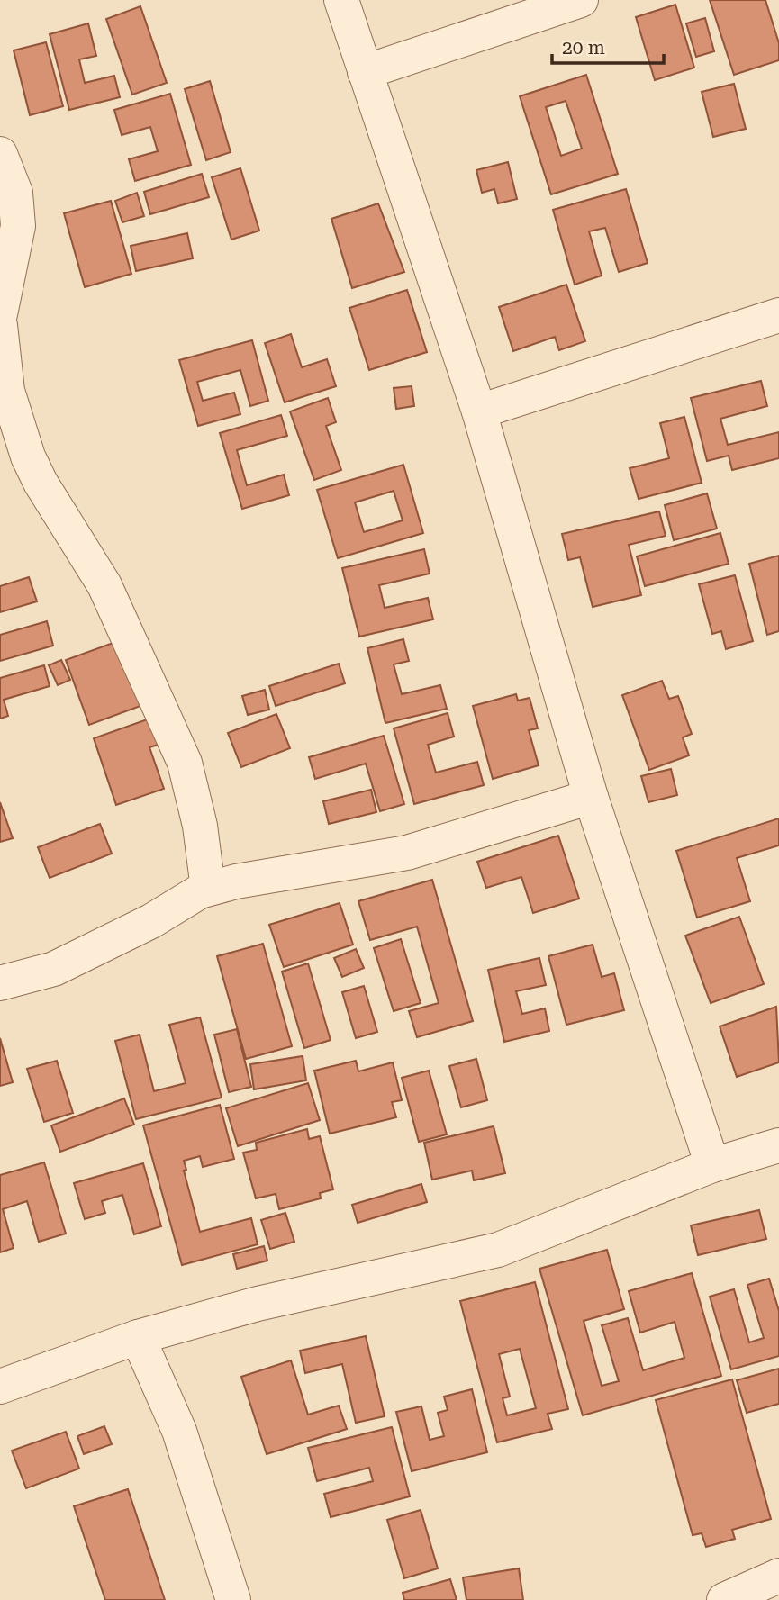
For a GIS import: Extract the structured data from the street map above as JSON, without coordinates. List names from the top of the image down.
{
  "scale_bar": "20 m"
}
